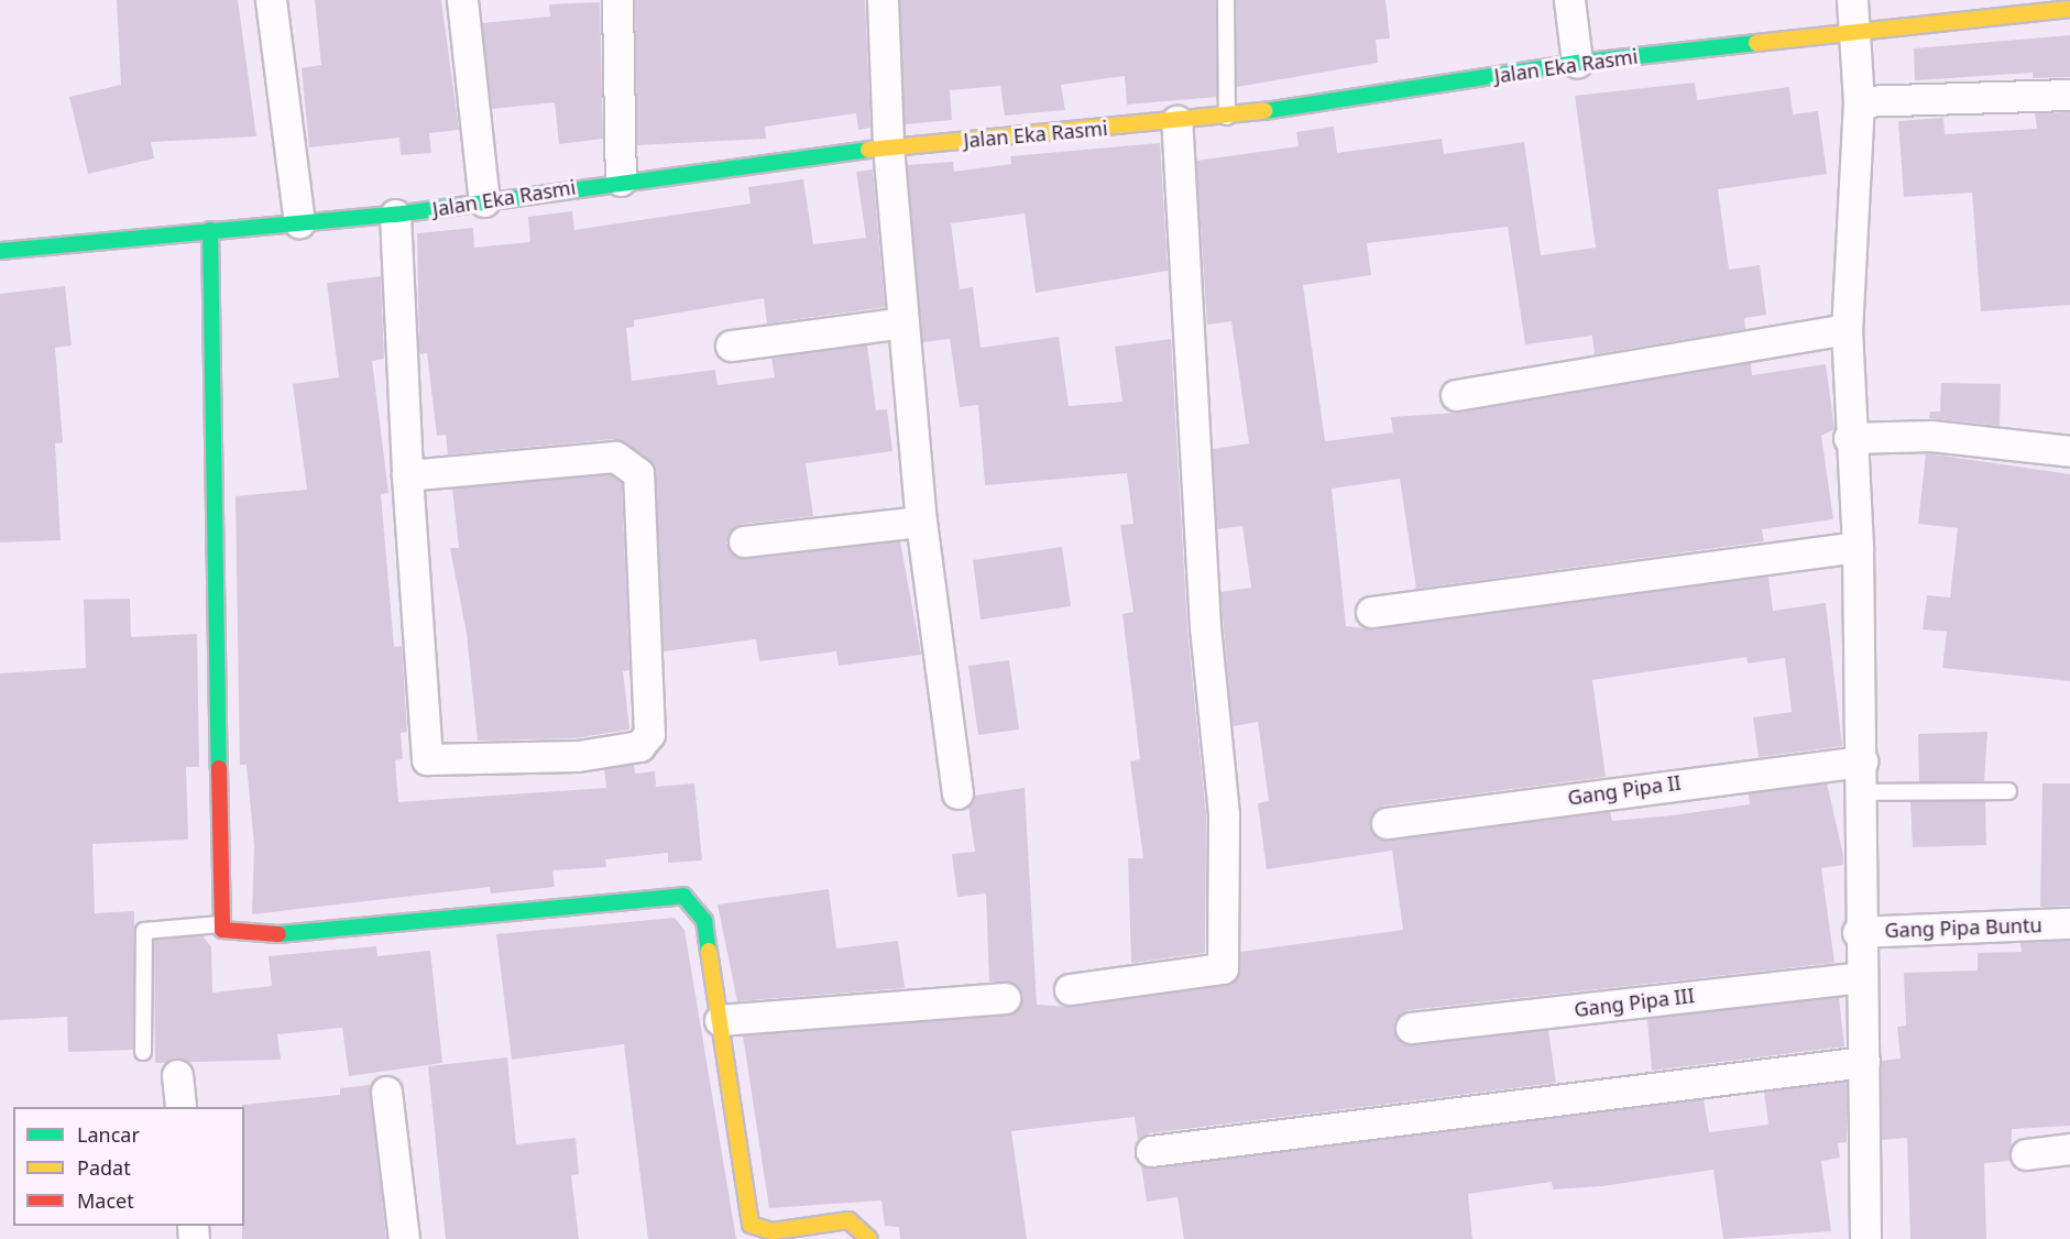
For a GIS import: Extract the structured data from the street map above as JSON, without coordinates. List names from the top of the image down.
{
  "streets": {
    "street": [
      "Jalan Eka Rasmi",
      "Gang Pipa II",
      "Gang Pipa Buntu",
      "Gang Pipa III"
    ]
  },
  "legend": ["Lancar", "Padat", "Macet"]
}
